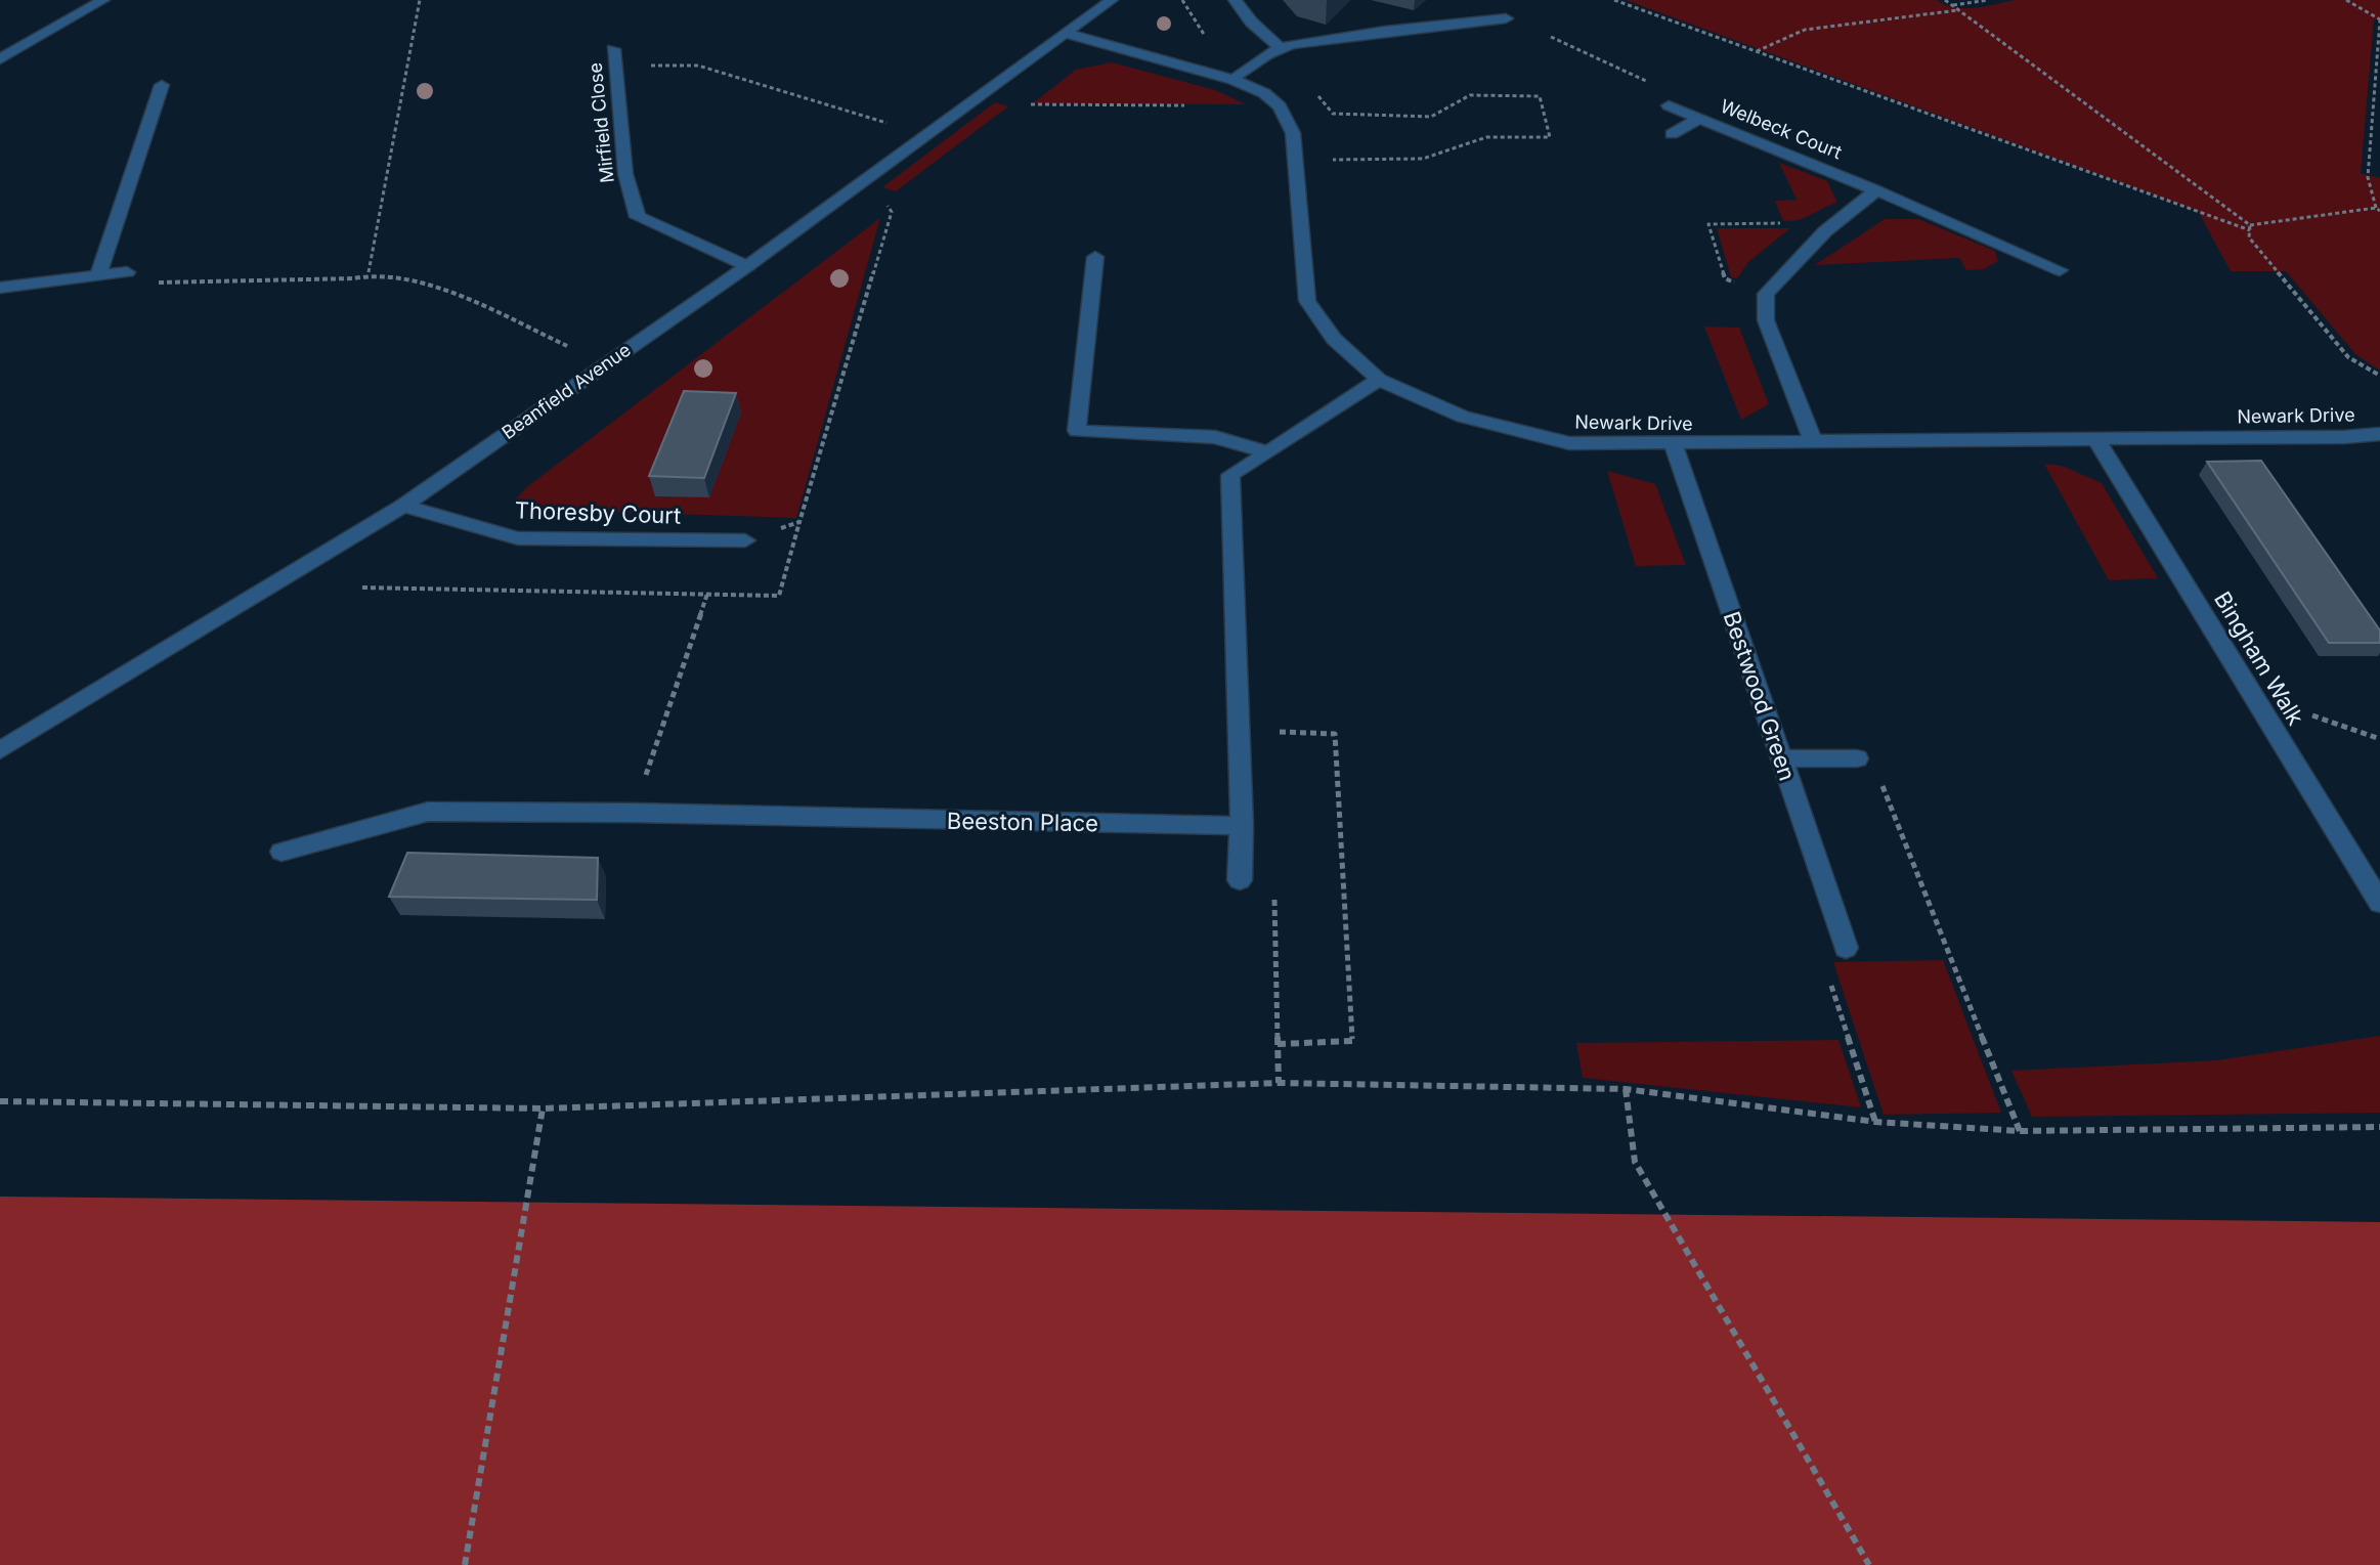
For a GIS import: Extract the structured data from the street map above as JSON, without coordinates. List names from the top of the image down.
{
  "streets": {
    "street": [
      "Mirfield Close",
      "Welbeck Court",
      "Beanfield Avenue",
      "Newark Drive",
      "Thoresby Court",
      "Bingham Walk",
      "Bestwood Green",
      "Beeston Place"
    ]
  },
  "crossings": [
    ["Mirfield Close", "Beanfield Avenue"],
    ["Beanfield Avenue", "Newark Drive"],
    ["Beanfield Avenue", "Thoresby Court"],
    ["Newark Drive", "Bingham Walk"],
    ["Newark Drive", "Bestwood Green"]
  ]
}
